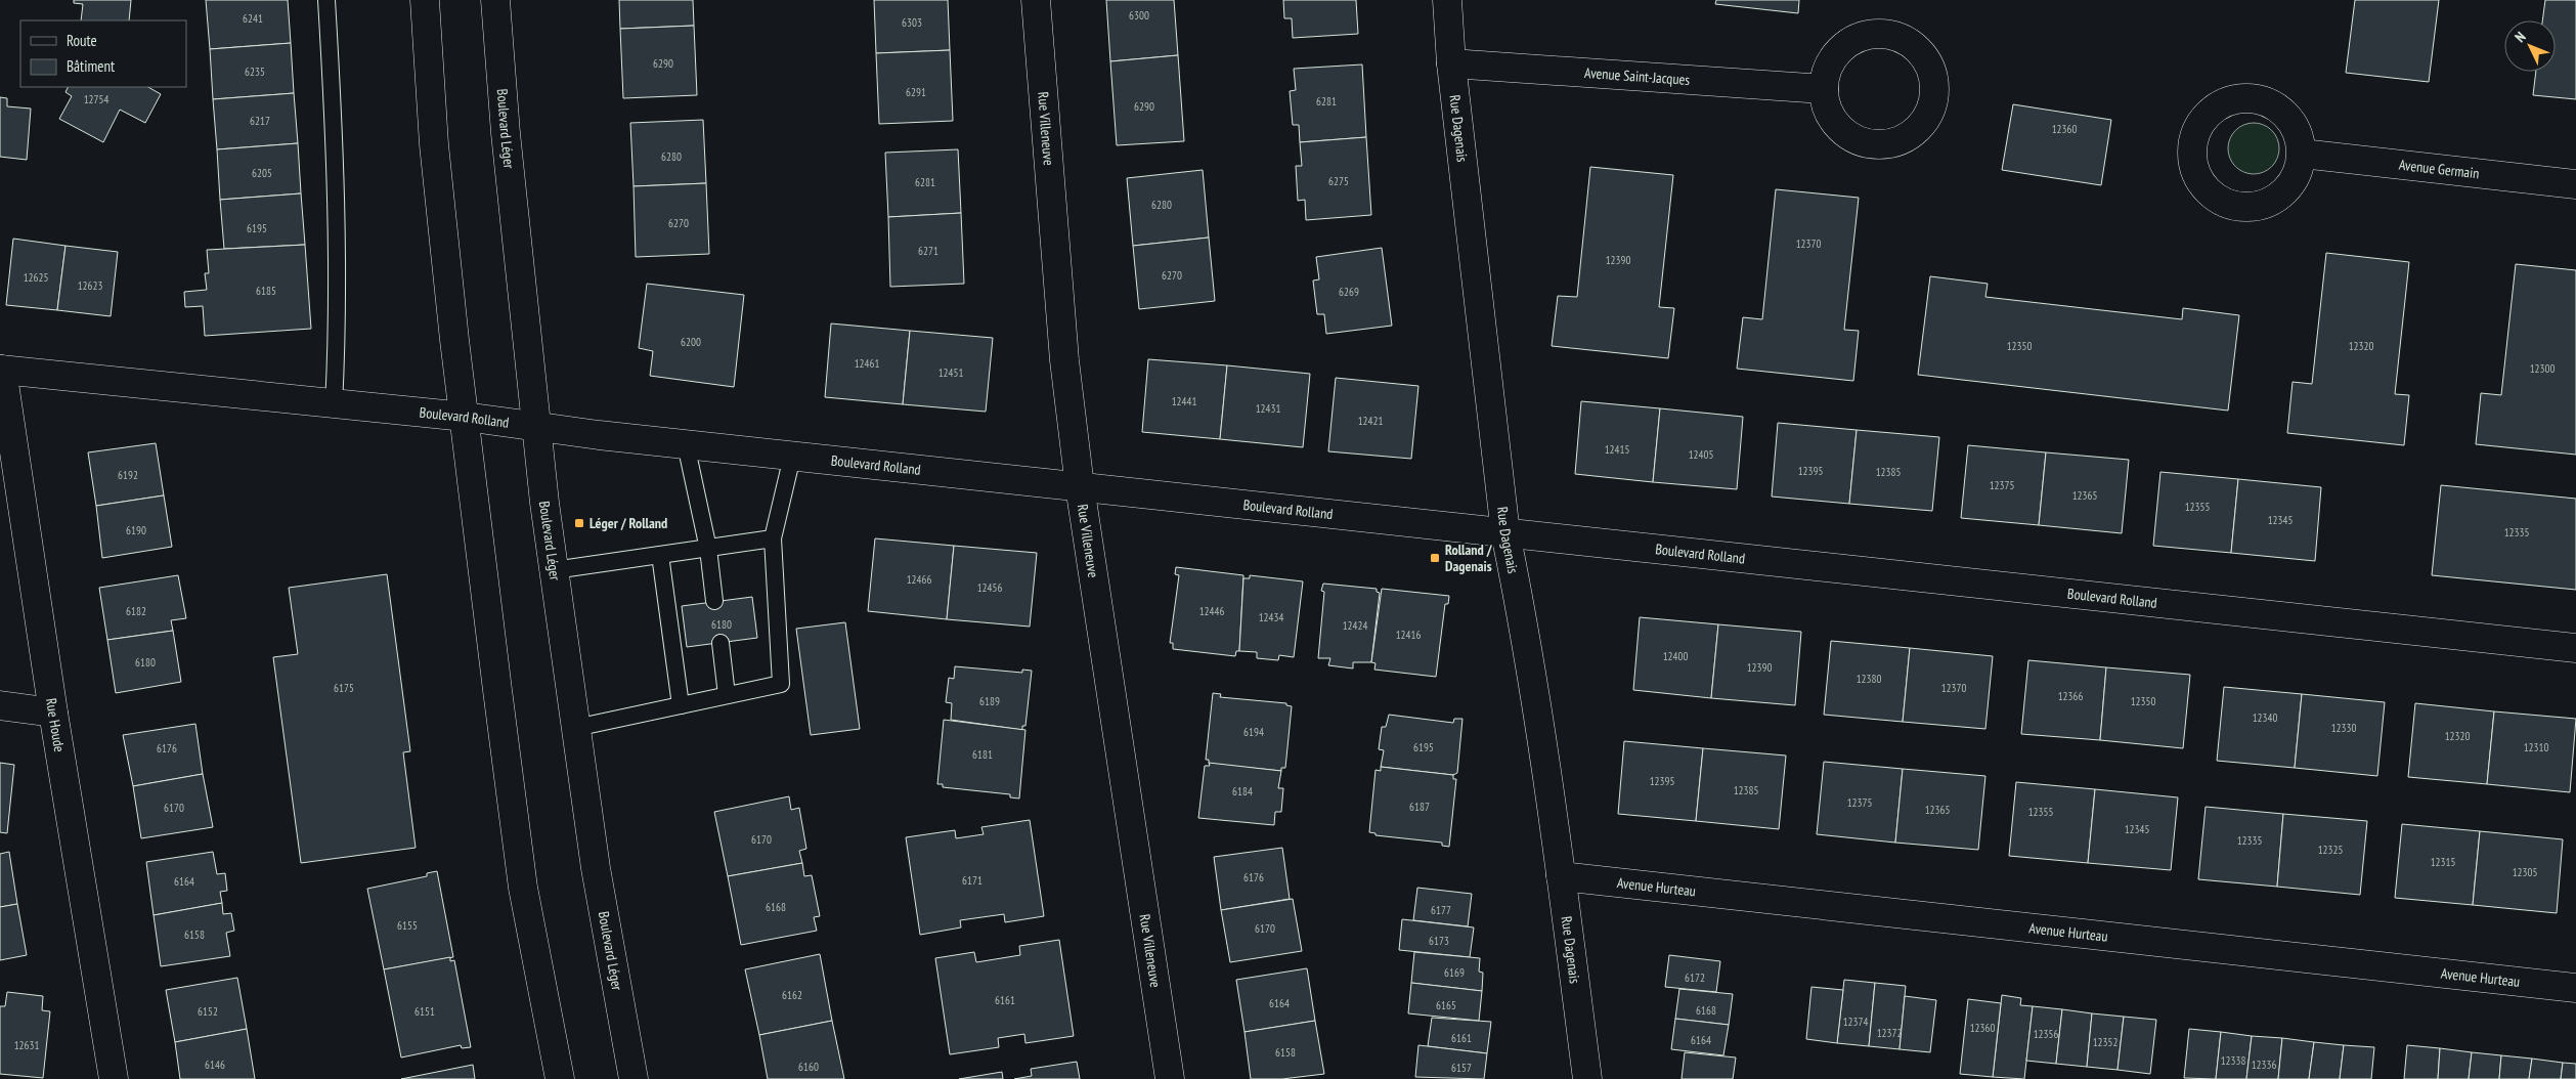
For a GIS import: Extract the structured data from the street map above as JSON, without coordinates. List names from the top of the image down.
{
  "streets": {
    "street": [
      "Avenue Saint-Jacques",
      "Boulevard Léger",
      "Rue Villeneuve",
      "Rue Dagenais",
      "Avenue Germain",
      "Boulevard Rolland",
      "Rue Houde",
      "Avenue Hurteau"
    ]
  },
  "crossings": [
    ["Avenue Saint-Jacques", "Rue Dagenais"],
    ["Boulevard Léger", "Boulevard Rolland"],
    ["Rue Villeneuve", "Boulevard Rolland"],
    ["Rue Dagenais", "Boulevard Rolland"],
    ["Rue Dagenais", "Avenue Hurteau"],
    ["Boulevard Rolland", "Rue Houde"]
  ],
  "places": {
    "transit": ["Léger / Rolland", "Rolland / Dagenais"]
  },
  "house_numbers": [
    "6300",
    "6241",
    "6303",
    "6290",
    "6235",
    "6291",
    "12754",
    "6281",
    "6290",
    "6217",
    "12360",
    "6280",
    "6205",
    "6275",
    "6281",
    "6280",
    "6270",
    "6195",
    "12370",
    "6271",
    "12390",
    "6270",
    "12625",
    "12623",
    "6185",
    "6269",
    "6200",
    "12350",
    "12320",
    "12461",
    "12300",
    "12451",
    "12441",
    "12431",
    "12421",
    "12415",
    "12405",
    "12395",
    "12385",
    "6192",
    "12375",
    "12365",
    "12355",
    "12345",
    "6190",
    "12335",
    "12466",
    "12456",
    "6182",
    "12446",
    "12434",
    "6180",
    "12424",
    "12416",
    "12400",
    "6180",
    "12390",
    "12380",
    "6175",
    "12370",
    "12366",
    "6189",
    "12350",
    "12340",
    "12330",
    "6194",
    "12320",
    "6195",
    "12310",
    "6176",
    "6181",
    "12395",
    "12385",
    "6184",
    "12375",
    "6187",
    "6170",
    "12365",
    "12355",
    "12345",
    "6170",
    "12335",
    "12325",
    "12315",
    "12305",
    "6176",
    "6171",
    "6164",
    "6168",
    "6177",
    "6155",
    "6170",
    "6158",
    "6173",
    "6169",
    "6172",
    "6162",
    "6161",
    "6164",
    "6165",
    "6168",
    "6152",
    "6151",
    "12374",
    "12360",
    "12372",
    "12356",
    "6161",
    "6164",
    "12352",
    "12631",
    "6158",
    "12338",
    "6146",
    "12336",
    "6160",
    "6157"
  ],
  "legend": ["Route", "Bâtiment"],
  "north": "top left"
}
